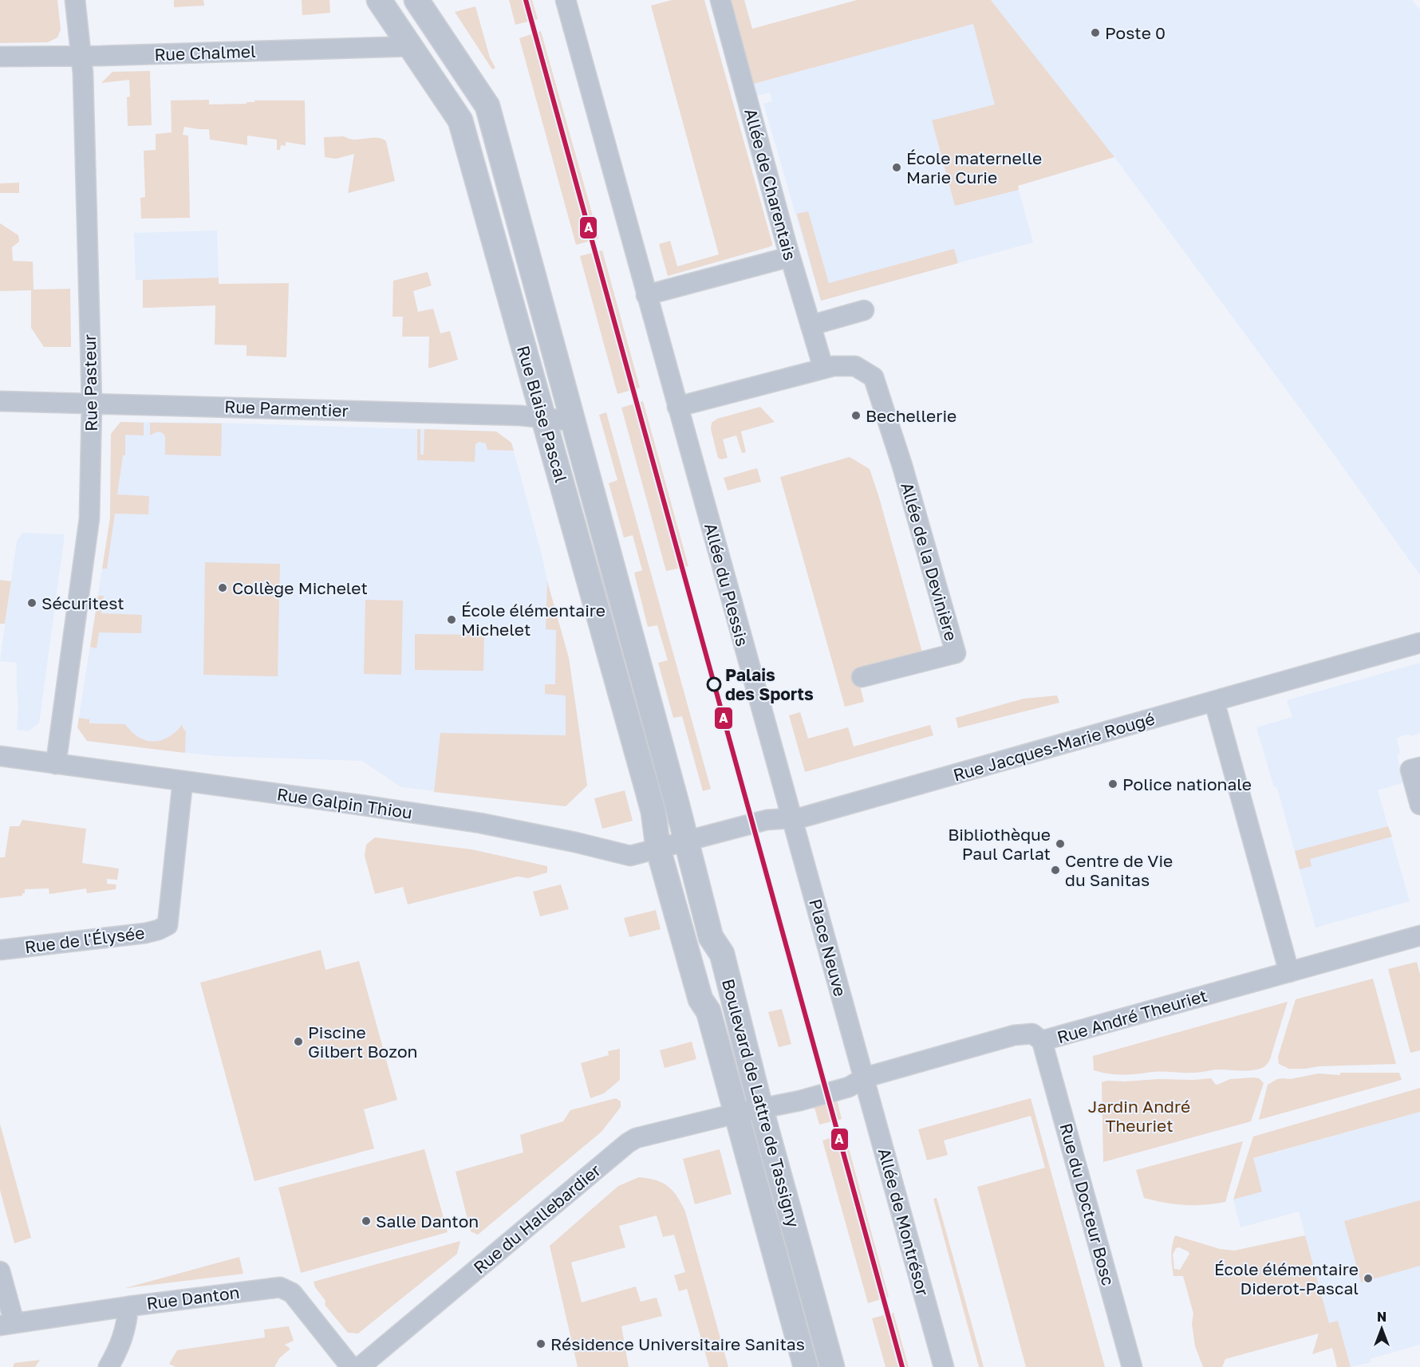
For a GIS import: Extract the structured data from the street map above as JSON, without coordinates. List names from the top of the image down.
{
  "streets": {
    "street": [
      "Rue Chalmel",
      "Allée de Charentais",
      "Rue Pasteur",
      "Rue Parmentier",
      "Rue Blaise Pascal",
      "Allée de la Devinière",
      "Allée du Plessis",
      "Rue Jacques-Marie Rougé",
      "Rue Galpin Thiou",
      "Rue de l'Élysée",
      "Place Neuve",
      "Rue André Theuriet",
      "Boulevard de Lattre de Tassigny",
      "Rue du Docteur Bosc",
      "Rue du Hallebardier",
      "Allée de Montrésor",
      "Rue Danton"
    ]
  },
  "crossings": [
    ["Rue Chalmel", "Rue Pasteur"],
    ["Rue Chalmel", "Rue Blaise Pascal"],
    ["Allée de Charentais", "Allée de la Devinière"],
    ["Rue Pasteur", "Rue Parmentier"],
    ["Rue Pasteur", "Rue Galpin Thiou"],
    ["Rue Parmentier", "Rue Blaise Pascal"],
    ["Rue Blaise Pascal", "Rue Jacques-Marie Rougé"],
    ["Rue Blaise Pascal", "Rue Galpin Thiou"],
    ["Rue Blaise Pascal", "Boulevard de Lattre de Tassigny"],
    ["Allée du Plessis", "Rue Jacques-Marie Rougé"],
    ["Allée du Plessis", "Place Neuve"],
    ["Rue Jacques-Marie Rougé", "Rue Galpin Thiou"],
    ["Rue Jacques-Marie Rougé", "Place Neuve"],
    ["Rue Jacques-Marie Rougé", "Boulevard de Lattre de Tassigny"],
    ["Rue Galpin Thiou", "Rue de l'Élysée"],
    ["Rue Galpin Thiou", "Boulevard de Lattre de Tassigny"],
    ["Place Neuve", "Rue André Theuriet"],
    ["Place Neuve", "Allée de Montrésor"],
    ["Rue André Theuriet", "Boulevard de Lattre de Tassigny"],
    ["Rue André Theuriet", "Rue du Docteur Bosc"],
    ["Rue André Theuriet", "Rue du Hallebardier"],
    ["Rue André Theuriet", "Allée de Montrésor"],
    ["Boulevard de Lattre de Tassigny", "Rue du Hallebardier"]
  ],
  "parks": ["Jardin André Theuriet"],
  "places": [
    "Poste 0",
    "École maternelle Marie Curie",
    "Bechellerie",
    "Collège Michelet",
    "Sécuritest",
    "École élémentaire Michelet",
    "Palais des Sports",
    "Police nationale",
    "Bibliothèque Paul Carlat",
    "Centre de Vie du Sanitas",
    "Piscine Gilbert Bozon",
    "Salle Danton",
    "École élémentaire Diderot-Pascal",
    "Résidence Universitaire Sanitas"
  ],
  "lines": ["transit line A"],
  "north": "top"
}
